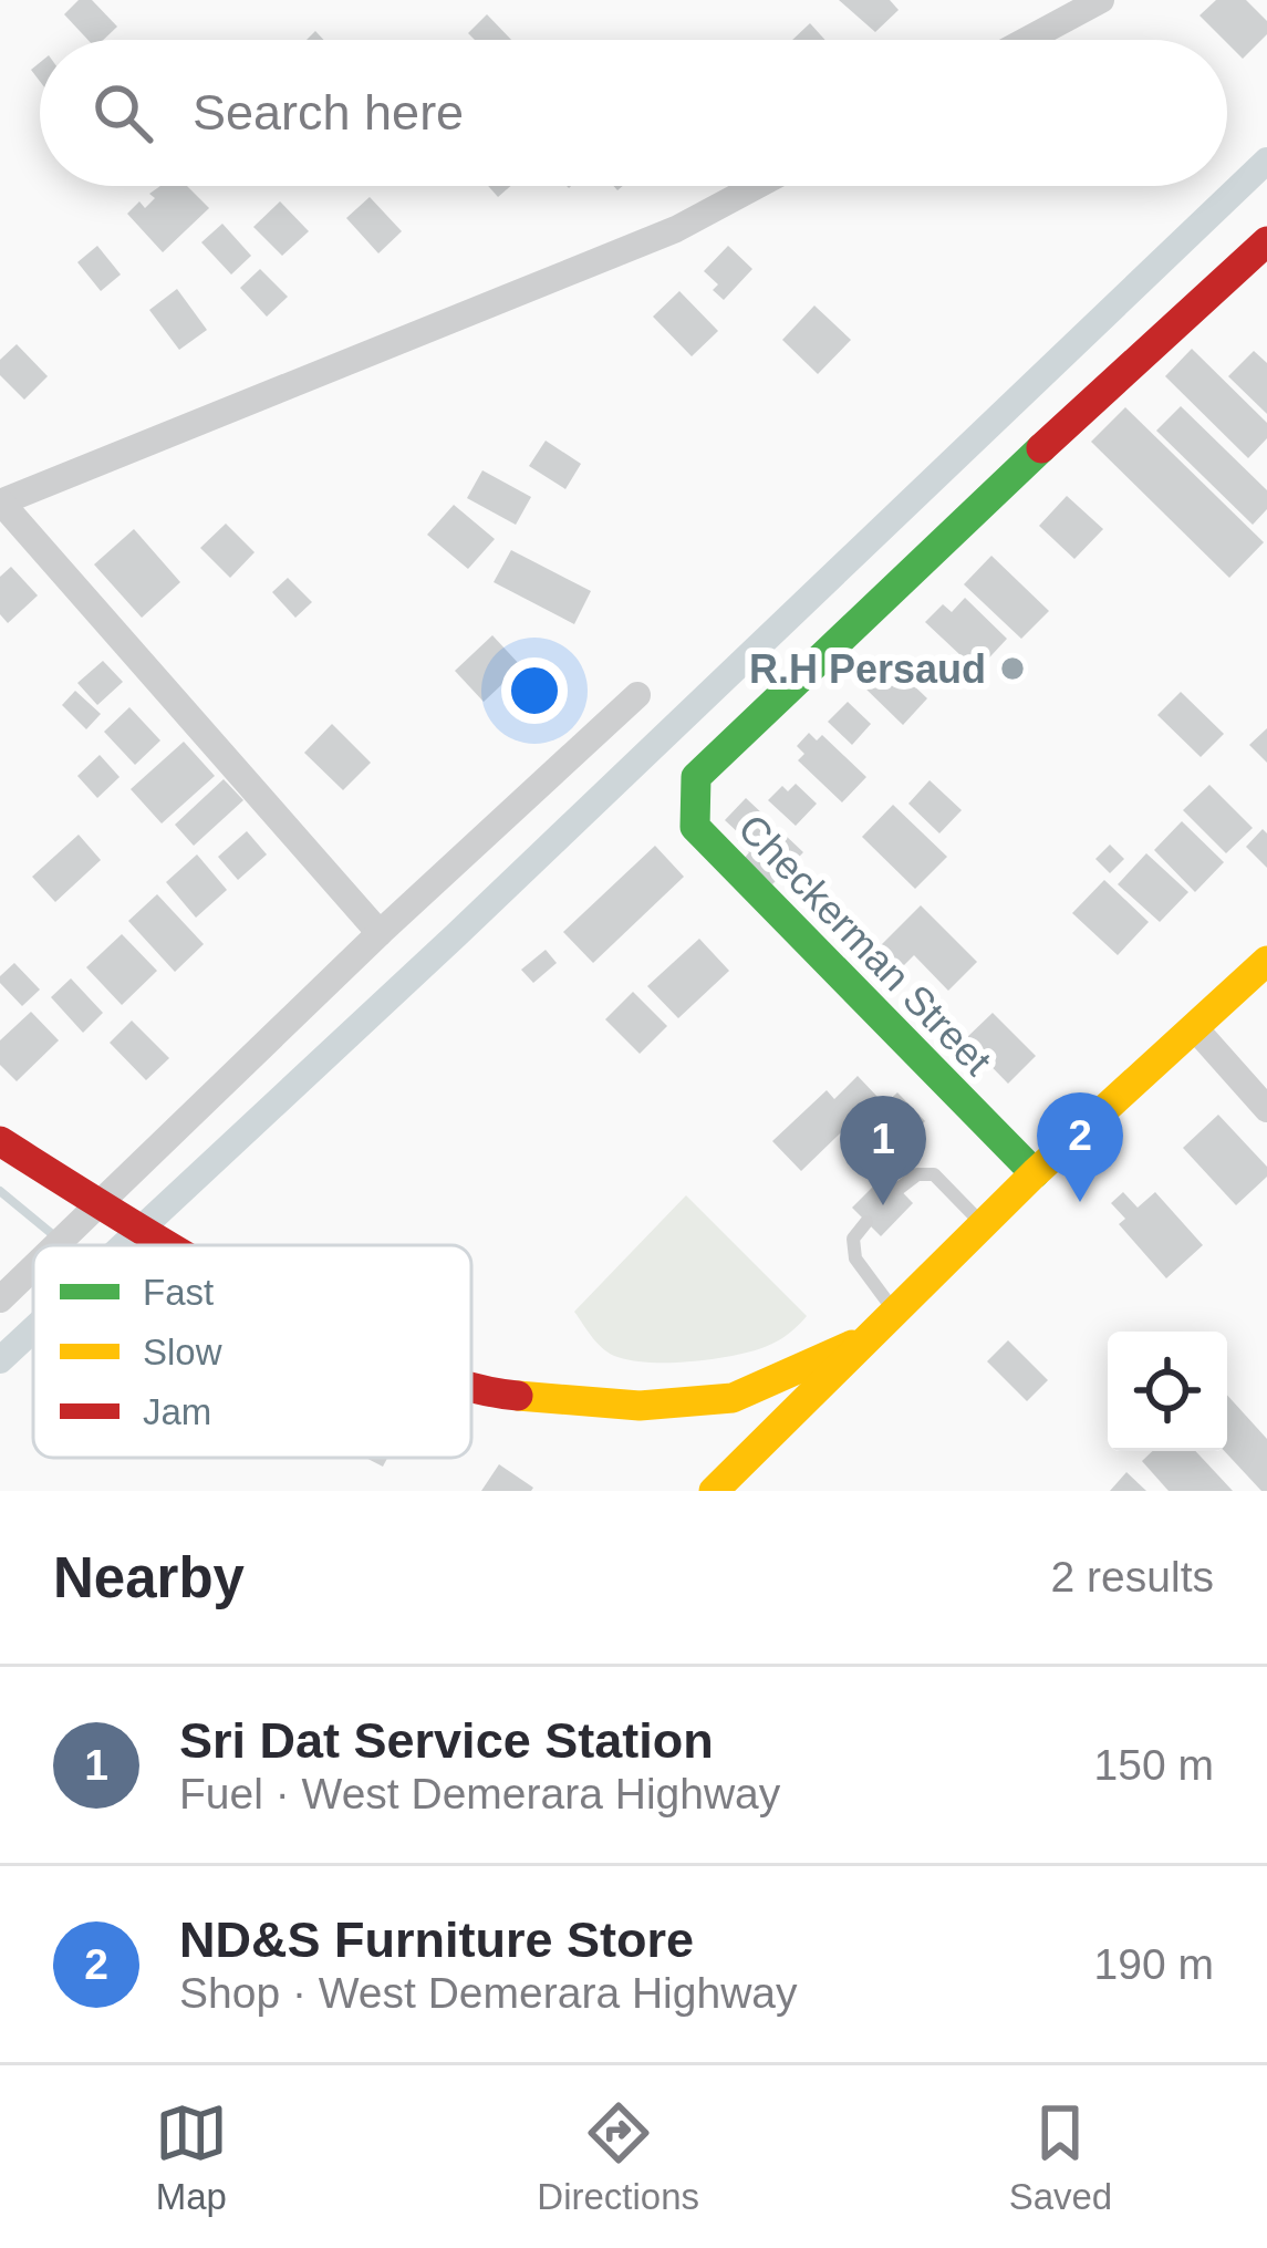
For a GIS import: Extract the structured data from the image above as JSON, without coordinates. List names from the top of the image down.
{
  "streets": {
    "street": ["Checkerman Street"]
  },
  "places": ["R.H Persaud"],
  "legend": ["Fast", "Slow", "Jam"],
  "page": {
    "search": "Search here",
    "pins": ["2", "1"],
    "heading": ["Nearby", "2 results"],
    "list": [
      {
        "mark": "1",
        "name": "Sri Dat Service Station",
        "note": "Fuel · West Demerara Highway",
        "value": "150 m"
      },
      {
        "mark": "2",
        "name": "ND&S Furniture Store",
        "note": "Shop · West Demerara Highway",
        "value": "190 m"
      }
    ],
    "nav": ["Map", "Directions", "Saved"]
  }
}
